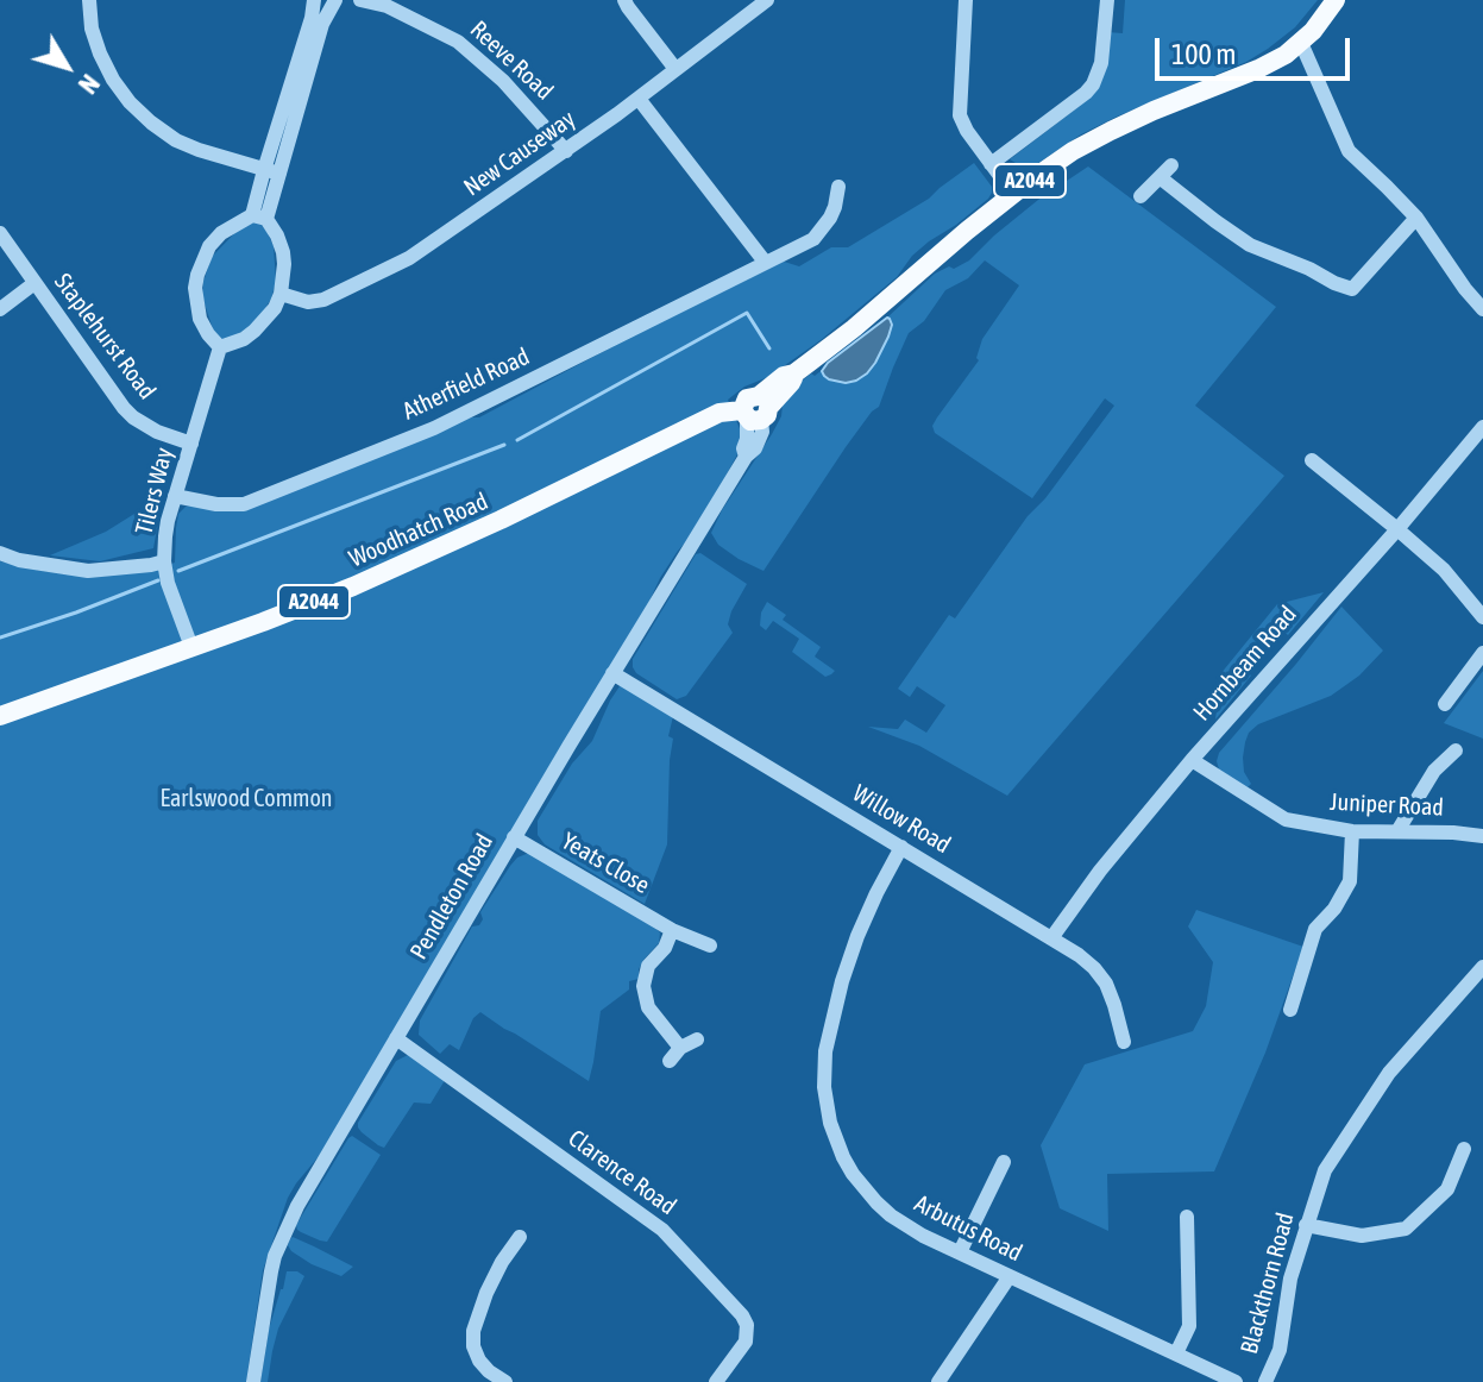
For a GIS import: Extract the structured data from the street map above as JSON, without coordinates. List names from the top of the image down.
{
  "streets": {
    "main road": ["A2044", "Woodhatch Road"],
    "street": [
      "Reeve Road",
      "New Causeway",
      "Staplehurst Road",
      "Atherfield Road",
      "Tilers Way",
      "Hornbeam Road",
      "Juniper Road",
      "Willow Road",
      "Yeats Close",
      "Pendleton Road",
      "Clarence Road",
      "Arbutus Road",
      "Blackthorn Road"
    ]
  },
  "crossings": [
    ["Reeve Road", "New Causeway"],
    ["New Causeway", "Tilers Way"],
    ["A2044", "Woodhatch Road"],
    ["A2044", "Pendleton Road"],
    ["Staplehurst Road", "Tilers Way"],
    ["Atherfield Road", "Tilers Way"],
    ["Tilers Way", "Woodhatch Road"],
    ["Woodhatch Road", "Pendleton Road"],
    ["Hornbeam Road", "Juniper Road"],
    ["Hornbeam Road", "Willow Road"],
    ["Willow Road", "Pendleton Road"],
    ["Willow Road", "Arbutus Road"],
    ["Yeats Close", "Pendleton Road"],
    ["Pendleton Road", "Clarence Road"]
  ],
  "parks": ["Earlswood Common"],
  "scale_bar": "100 m",
  "north": "bottom right"
}
